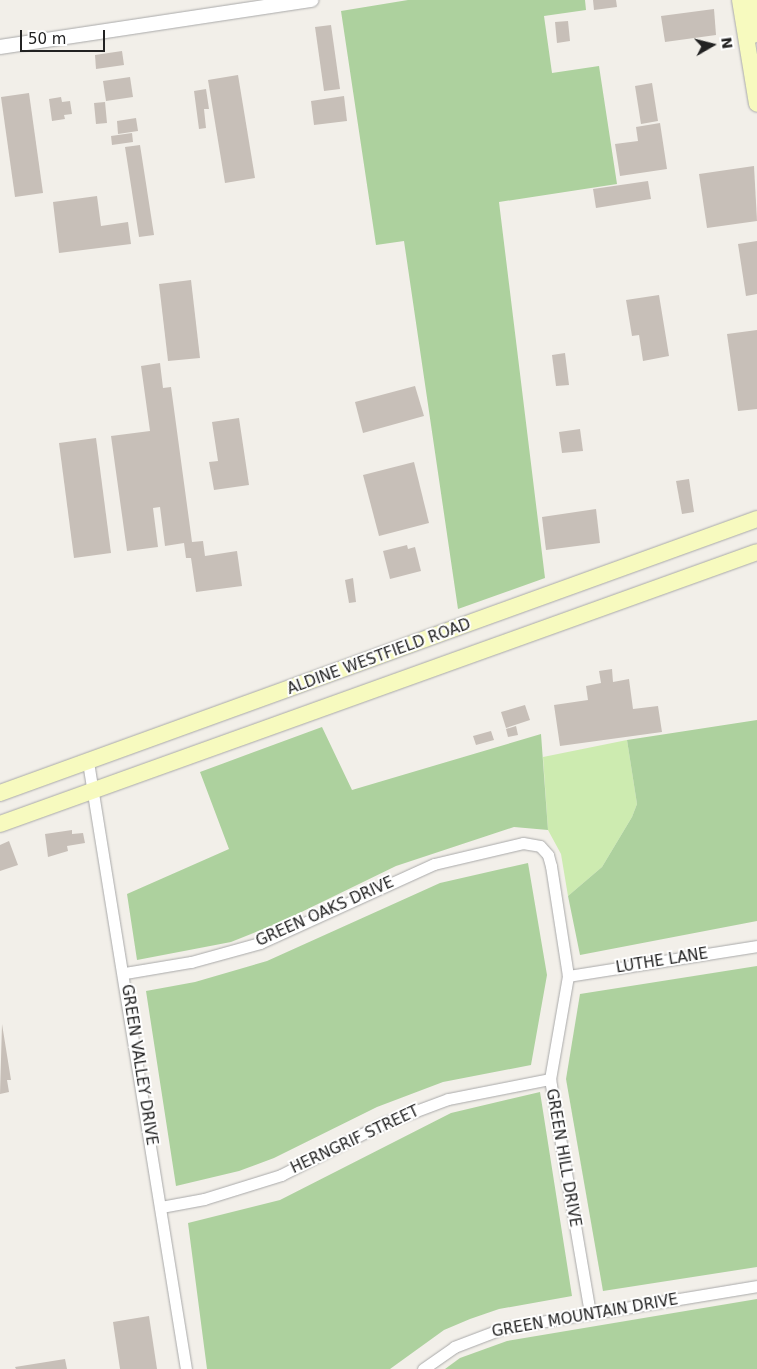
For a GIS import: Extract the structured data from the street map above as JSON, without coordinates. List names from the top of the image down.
{
  "streets": {
    "main road": ["ALDINE WESTFIELD ROAD"],
    "street": [
      "GREEN OAKS DRIVE",
      "LUTHE LANE",
      "GREEN VALLEY DRIVE",
      "HERNGRIF STREET",
      "GREEN HILL DRIVE",
      "GREEN MOUNTAIN DRIVE"
    ]
  },
  "crossings": [
    ["ALDINE WESTFIELD ROAD", "GREEN VALLEY DRIVE"],
    ["GREEN OAKS DRIVE", "GREEN VALLEY DRIVE"],
    ["GREEN OAKS DRIVE", "GREEN HILL DRIVE"],
    ["LUTHE LANE", "GREEN HILL DRIVE"],
    ["GREEN VALLEY DRIVE", "HERNGRIF STREET"],
    ["HERNGRIF STREET", "GREEN HILL DRIVE"],
    ["GREEN HILL DRIVE", "GREEN MOUNTAIN DRIVE"]
  ],
  "scale_bar": "50 m",
  "north": "right"
}
